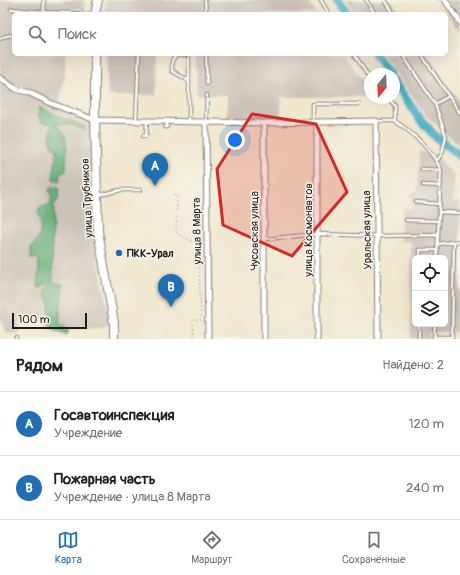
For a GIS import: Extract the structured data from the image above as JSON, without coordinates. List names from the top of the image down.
{
  "streets": {
    "main road": ["улица Трубников"],
    "street": [
      "улица Космонавтов",
      "Уральская улица",
      "улица 8 Марта",
      "Чусовская улица"
    ]
  },
  "places": ["ПКК-Урал"],
  "scale_bar": "100 m",
  "north": "bottom",
  "page": {
    "search": "Поиск",
    "pins": ["A", "B"],
    "scale": "100 m",
    "heading": ["Рядом", "Найдено: 2"],
    "list": [
      {
        "mark": "A",
        "name": "Госавтоинспекция",
        "note": "Учреждение",
        "value": "120 m"
      },
      {
        "mark": "B",
        "name": "Пожарная часть",
        "note": "Учреждение · улица 8 Марта",
        "value": "240 m"
      }
    ],
    "nav": ["Карта", "Маршрут", "Сохранённые"]
  }
}
